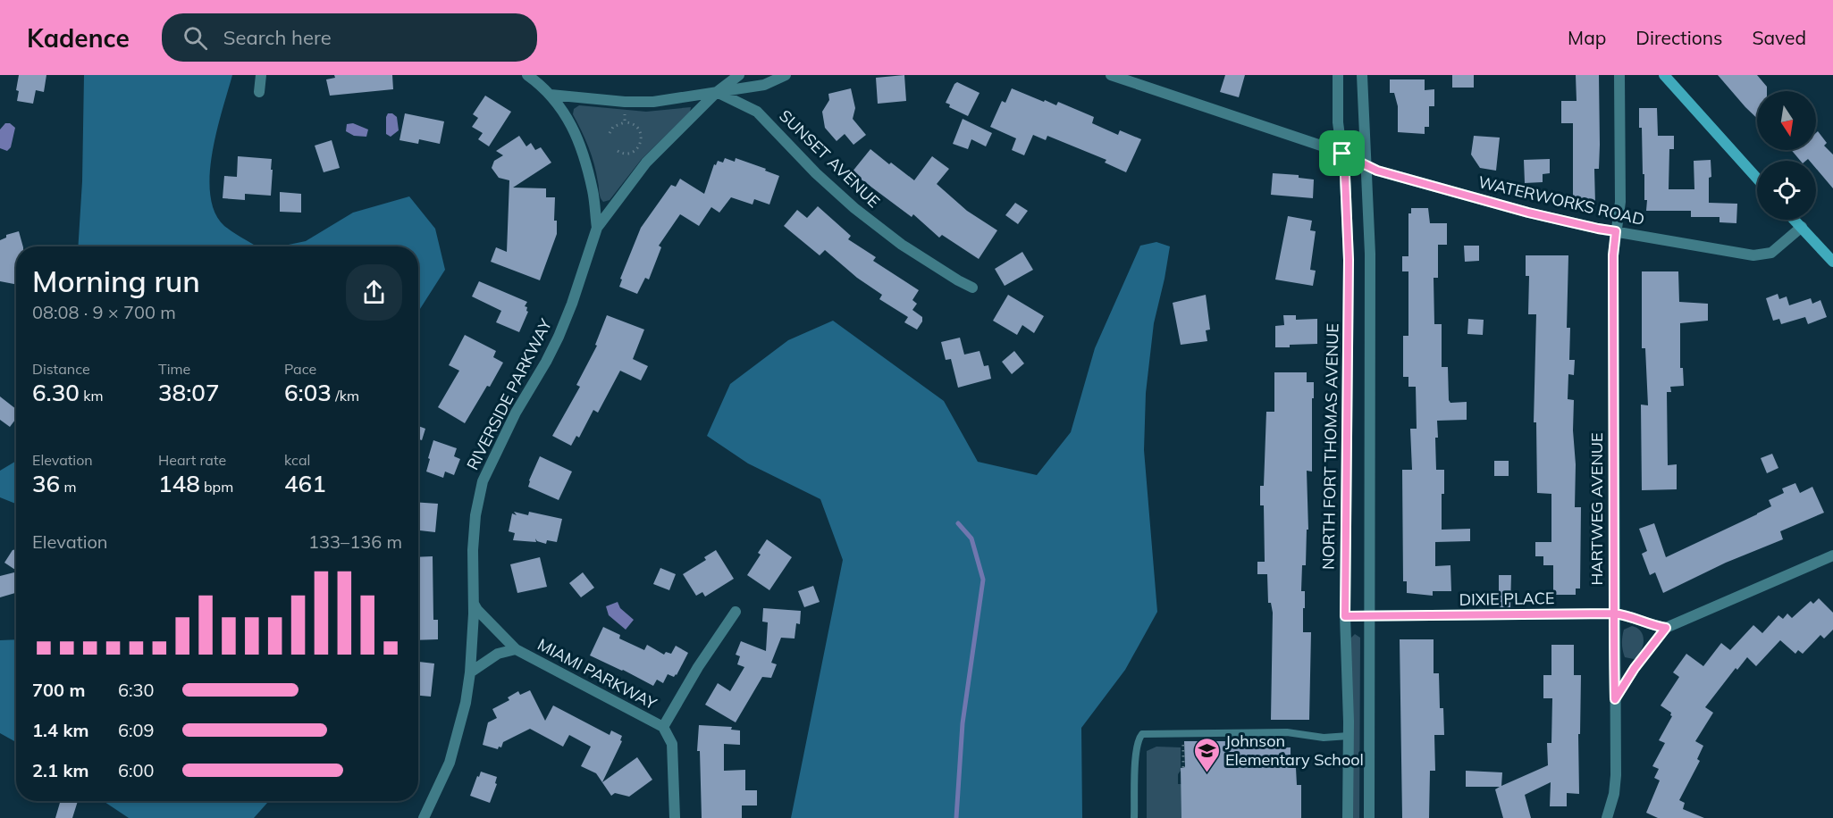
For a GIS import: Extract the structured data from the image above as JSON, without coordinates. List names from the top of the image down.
{
  "streets": {
    "street": [
      "SUNSET AVENUE",
      "WATERWORKS ROAD",
      "RIVERSIDE PARKWAY",
      "NORTH FORT THOMAS AVENUE",
      "HARTWEG AVENUE",
      "DIXIE PLACE",
      "MIAMI PARKWAY"
    ]
  },
  "crossings": [
    ["SUNSET AVENUE", "RIVERSIDE PARKWAY"],
    ["WATERWORKS ROAD", "NORTH FORT THOMAS AVENUE"],
    ["WATERWORKS ROAD", "HARTWEG AVENUE"],
    ["RIVERSIDE PARKWAY", "MIAMI PARKWAY"],
    ["NORTH FORT THOMAS AVENUE", "DIXIE PLACE"],
    ["HARTWEG AVENUE", "DIXIE PLACE"]
  ],
  "places": {
    "school or university": ["Johnson Elementary School"]
  },
  "north": "bottom",
  "page": {
    "header": "Kadence",
    "search": "Search here",
    "nav": ["Map", "Directions", "Saved"],
    "heading": ["Morning run", "08:08 · 9 × 700 m"],
    "stats": [
      ["Distance", "6.30 km"],
      ["Time", "38:07"],
      ["Pace", "6:03 /km"],
      ["Elevation", "36 m"],
      ["Heart rate", "148 bpm"],
      ["kcal", "461"]
    ],
    "chart": ["Elevation", "133–136 m"],
    "list": [
      {
        "name": "700 m",
        "note": "6:30"
      },
      {
        "name": "1.4 km",
        "note": "6:09"
      },
      {
        "name": "2.1 km",
        "note": "6:00"
      }
    ]
  }
}
